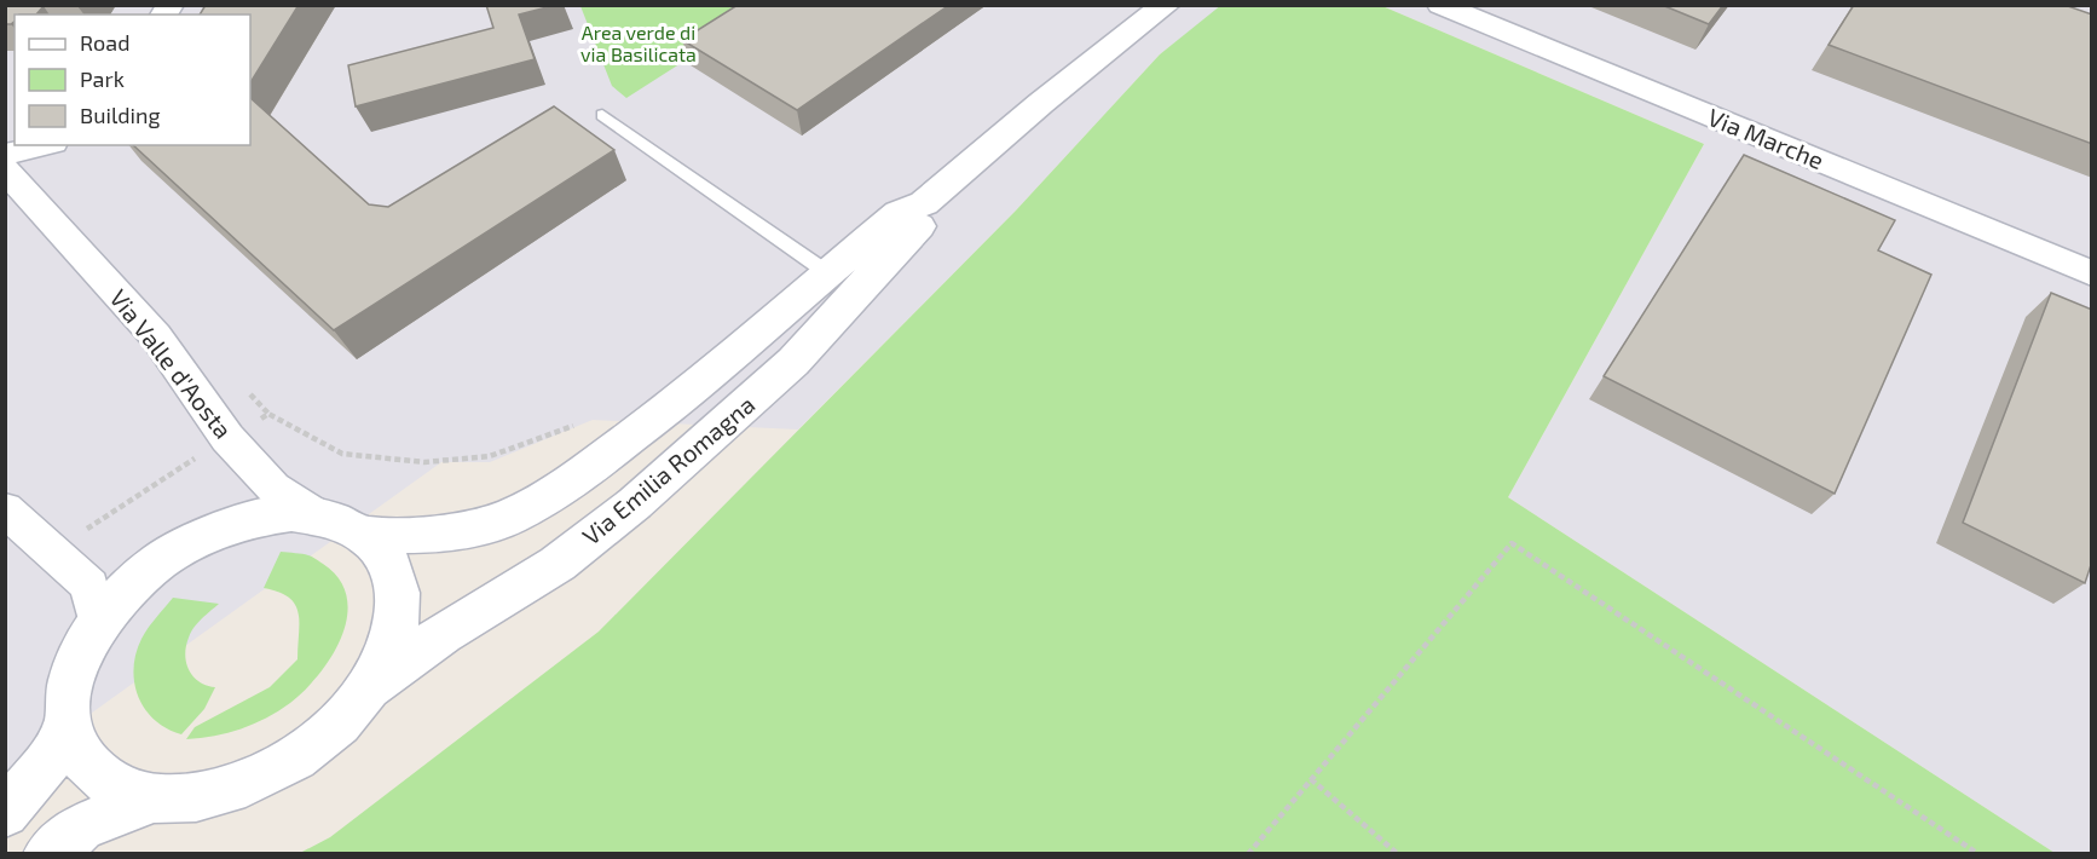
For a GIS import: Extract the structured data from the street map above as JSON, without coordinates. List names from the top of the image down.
{
  "streets": {
    "street": ["Via Marche", "Via Valle d'Aosta", "Via Emilia Romagna"]
  },
  "crossings": [
    ["Via Valle d'Aosta", "Via Emilia Romagna"]
  ],
  "parks": ["Area verde di via Basilicata"],
  "legend": ["Road", "Park", "Building"]
}
